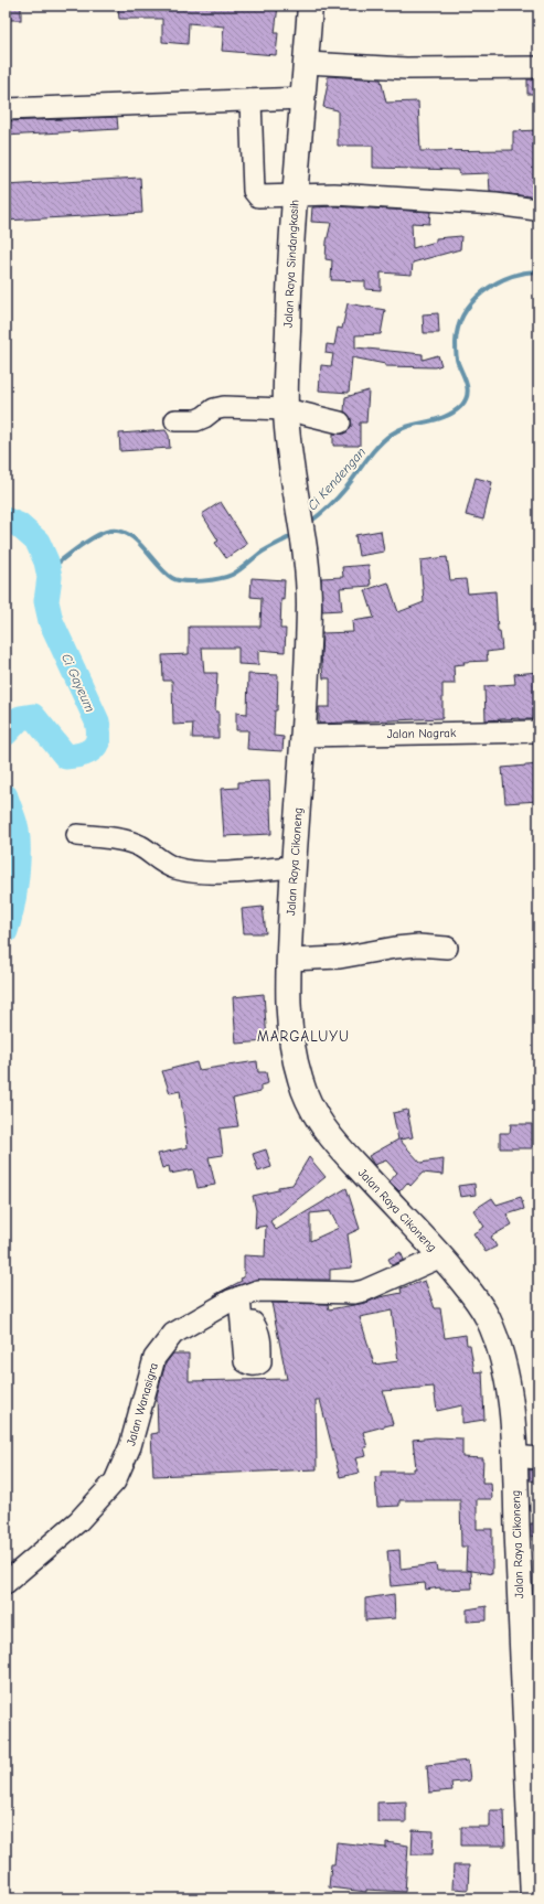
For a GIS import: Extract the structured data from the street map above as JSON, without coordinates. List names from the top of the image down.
{
  "streets": {
    "highway": ["Jalan Raya Sindangkasih", "Jalan Raya Cikoneng"],
    "street": ["Jalan Nagrak", "Jalan Wanasigra"]
  },
  "crossings": [
    ["Jalan Raya Sindangkasih", "Jalan Raya Cikoneng"],
    ["Jalan Nagrak", "Jalan Raya Cikoneng"],
    ["Jalan Raya Cikoneng", "Jalan Wanasigra"]
  ],
  "districts": ["MARGALUYU"],
  "water": ["Ci Kendengan", "Ci Gayeum"]
}
